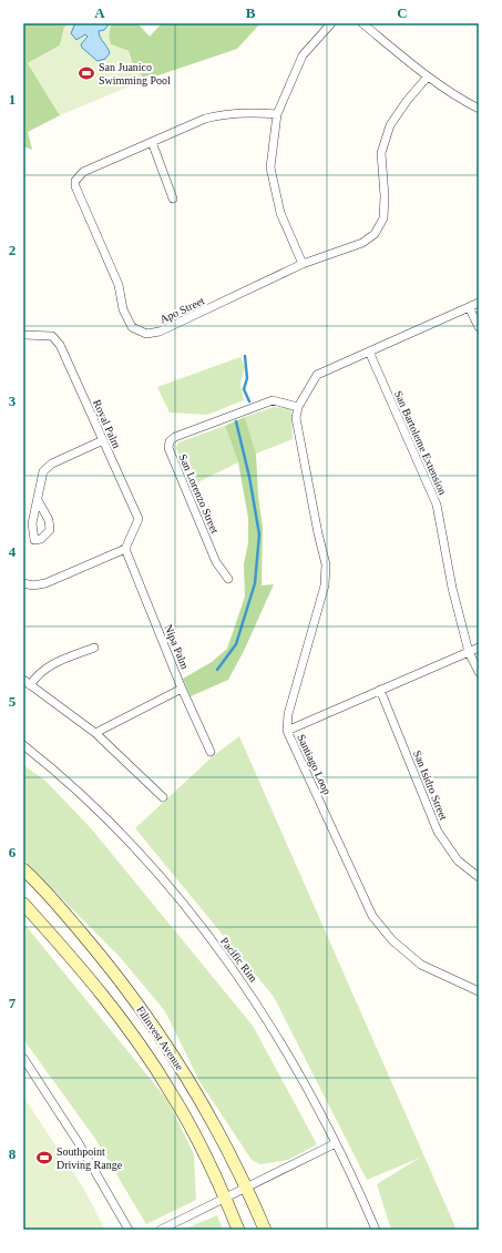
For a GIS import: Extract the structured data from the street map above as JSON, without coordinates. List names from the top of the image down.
{
  "streets": {
    "main road": ["Filinvest Avenue"],
    "street": [
      "Apo Street",
      "Royal Palm",
      "San Bartoleme Extension",
      "San Lorenzo Street",
      "Nipa Palm",
      "Santiago Loop",
      "San Isidro Street",
      "Pacific Rim"
    ]
  },
  "crossings": [
    ["Royal Palm", "Nipa Palm"],
    ["San Lorenzo Street", "Santiago Loop"]
  ],
  "places": {
    "sports": ["San Juanico Swimming Pool", "Southpoint Driving Range"]
  },
  "grid": {
    "columns": ["A", "B", "C"],
    "rows": [
      "1",
      "2",
      "3",
      "4",
      "5",
      "6",
      "7",
      "8"
    ]
  }
}
